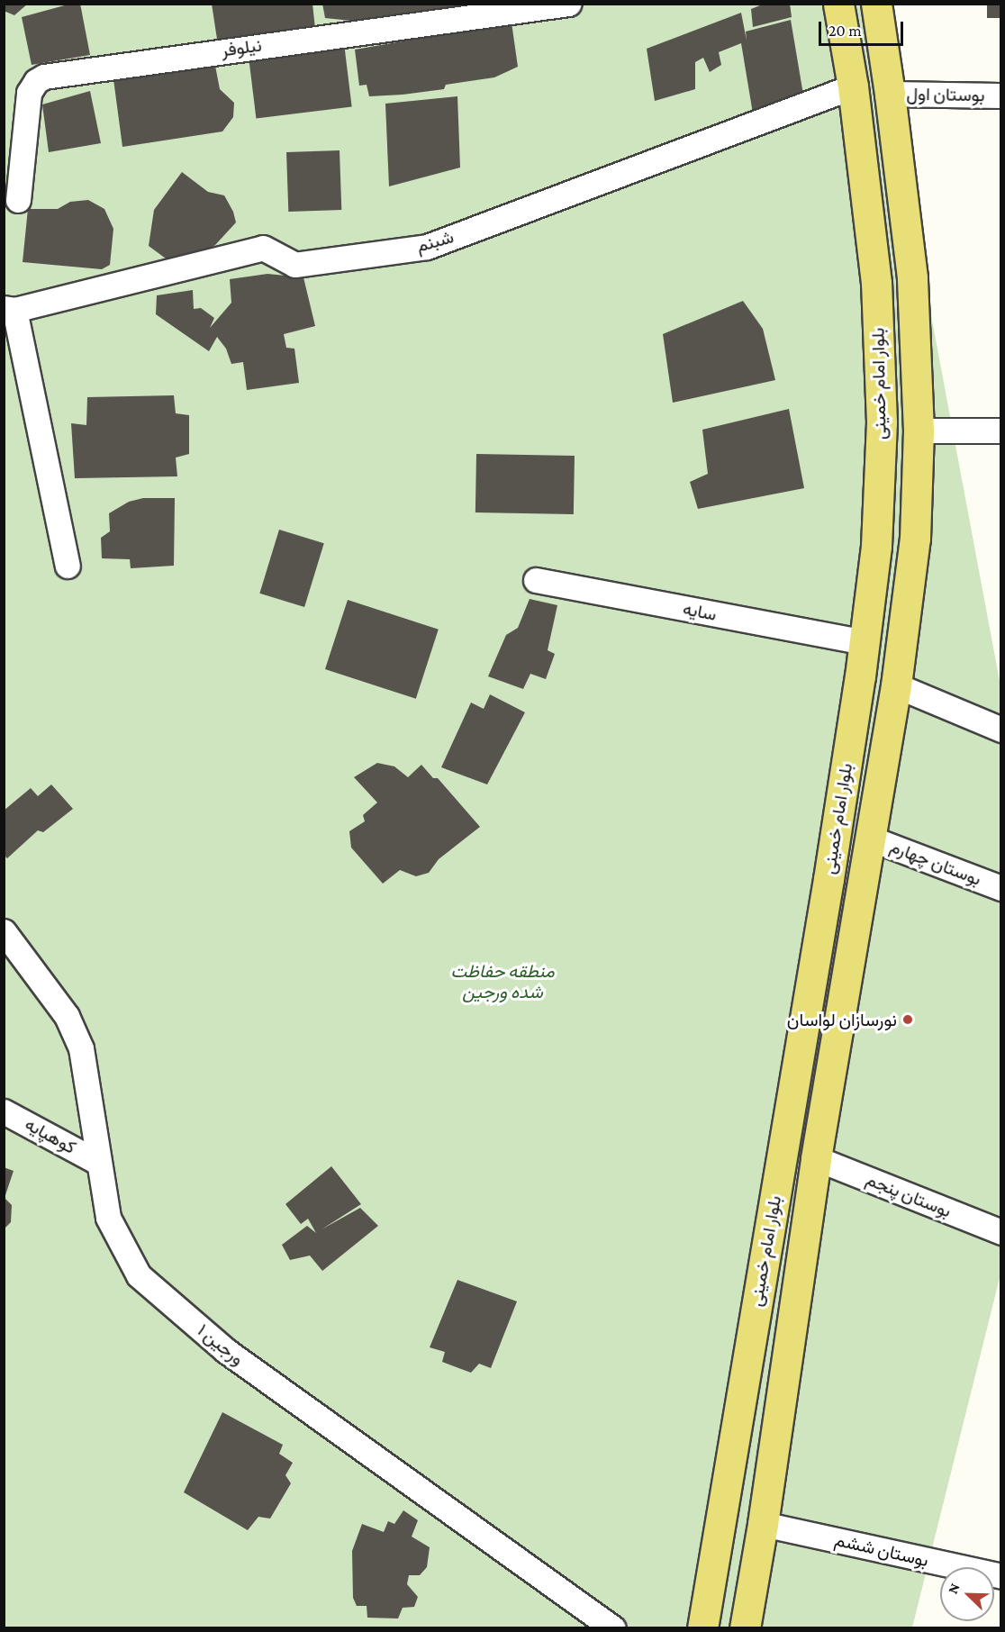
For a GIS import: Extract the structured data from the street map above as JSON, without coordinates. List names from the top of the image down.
{
  "streets": {
    "main road": ["بلوار امام خمینی"],
    "street": [
      "نیلوفر",
      "بوستان اول",
      "شبنم",
      "سایه",
      "بوستان چهارم",
      "کوهپایه",
      "بوستان پنجم",
      "ورجین ۱",
      "بوستان ششم"
    ]
  },
  "crossings": [
    ["بوستان اول", "بلوار امام خمینی"],
    ["شبنم", "بلوار امام خمینی"],
    ["بلوار امام خمینی", "سایه"],
    ["بلوار امام خمینی", "بوستان چهارم"],
    ["بلوار امام خمینی", "بوستان پنجم"],
    ["بلوار امام خمینی", "بوستان ششم"],
    ["کوهپایه", "ورجین ۱"]
  ],
  "parks": ["منطقه حفاظت شده ورجین"],
  "places": ["نورسازان لواسان"],
  "scale_bar": "20 m",
  "north": "top left"
}
